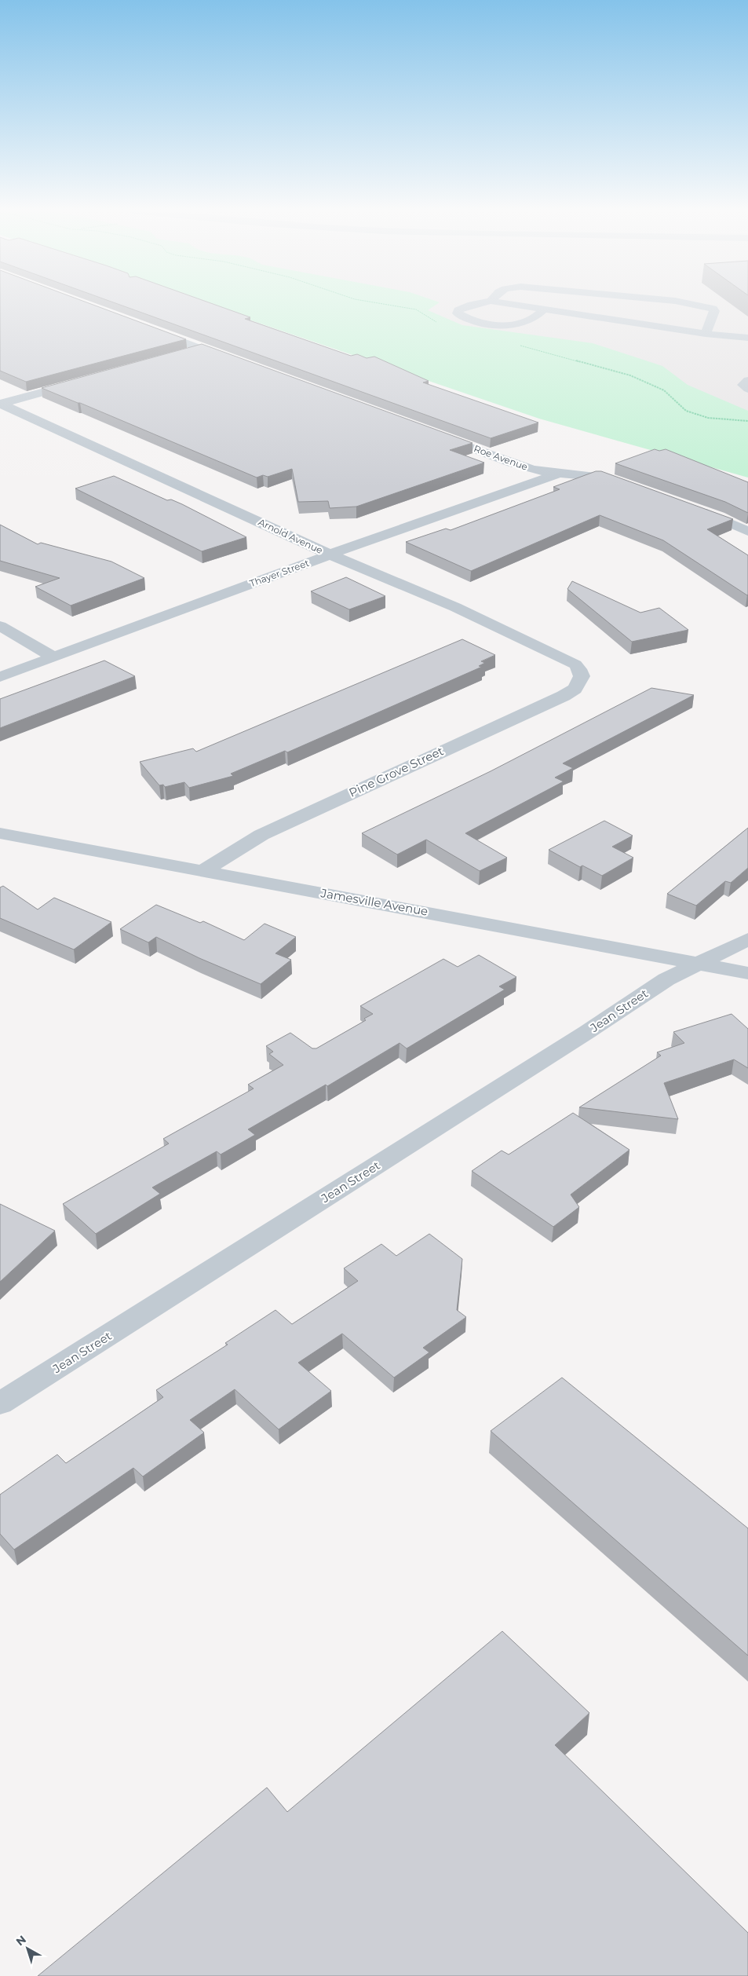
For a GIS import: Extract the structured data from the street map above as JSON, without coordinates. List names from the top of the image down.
{
  "streets": {
    "street": [
      "Roe Avenue",
      "Arnold Avenue",
      "Thayer Street",
      "Pine Grove Street",
      "Jamesville Avenue",
      "Jean Street"
    ]
  },
  "crossings": [
    ["Roe Avenue", "Thayer Street"],
    ["Arnold Avenue", "Thayer Street"],
    ["Arnold Avenue", "Pine Grove Street"],
    ["Pine Grove Street", "Jamesville Avenue"],
    ["Jamesville Avenue", "Jean Street"]
  ],
  "north": "top left"
}
